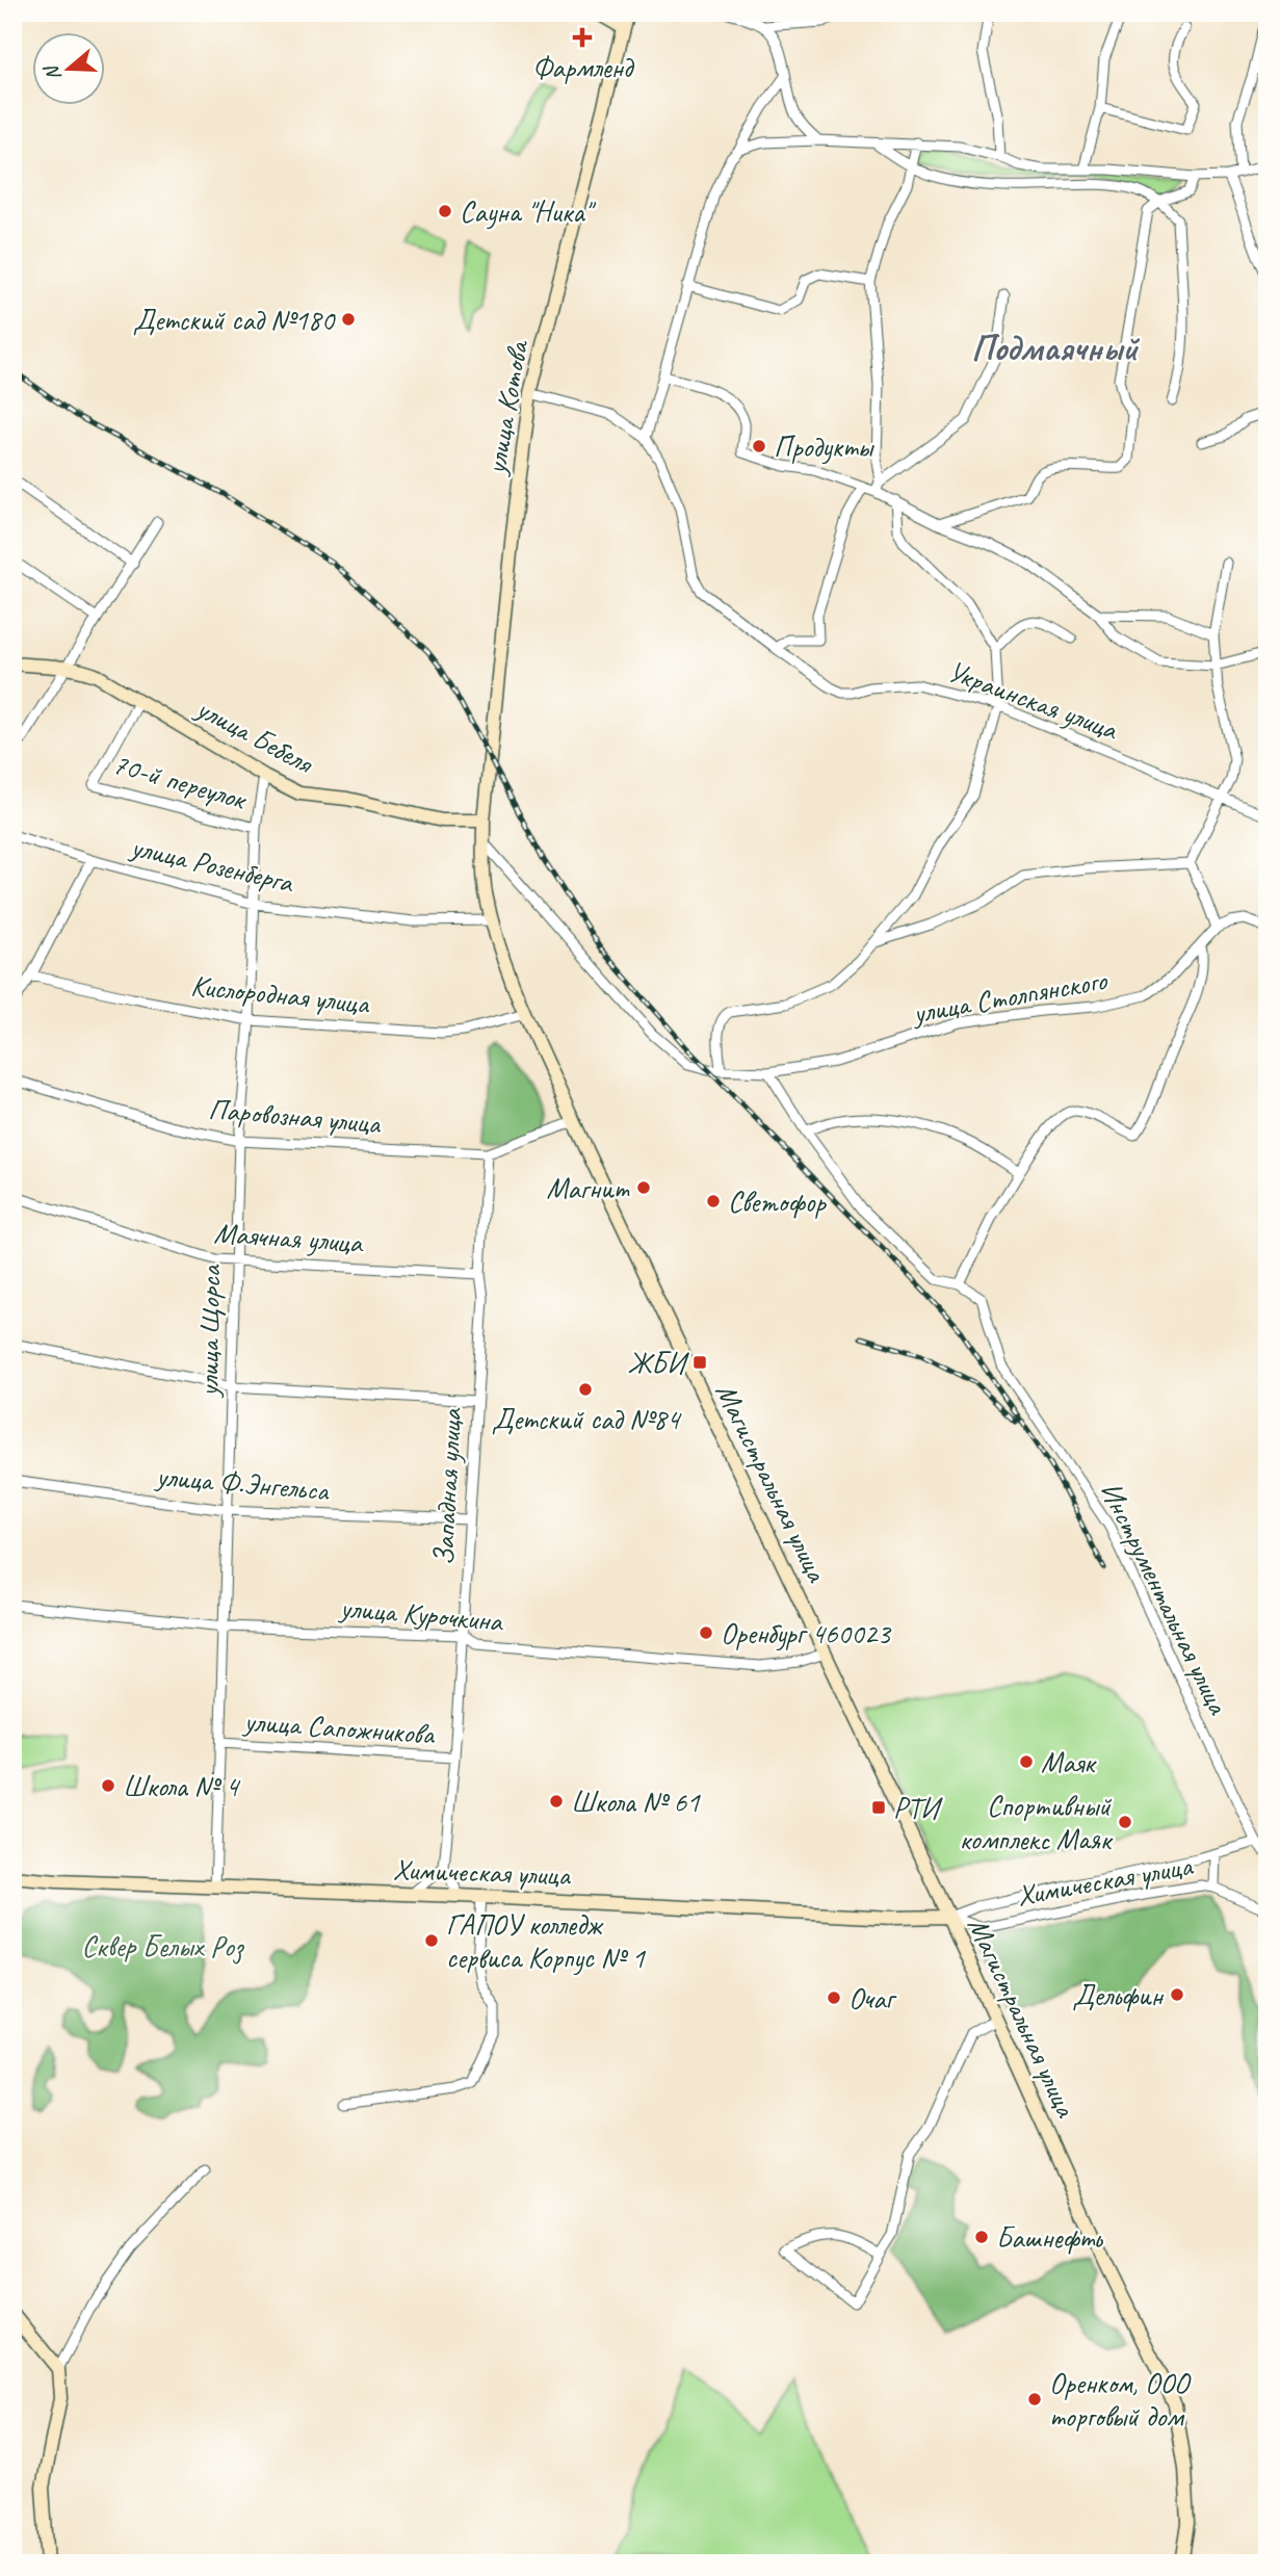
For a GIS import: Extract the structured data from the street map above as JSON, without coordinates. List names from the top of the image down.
{
  "streets": {
    "street": [
      "улица Котова",
      "Украинская улица",
      "улица Бебеля",
      "70-й переулок",
      "улица Розенберга",
      "Кислородная улица",
      "улица Столпянского",
      "Паровозная улица",
      "Маячная улица",
      "улица Щорса",
      "Магистральная улица",
      "улица Ф.Энгельса",
      "Западная улица",
      "Инструментальная улица",
      "улица Курочкина",
      "улица Сапожникова",
      "Химическая улица"
    ]
  },
  "crossings": [
    ["улица Котова", "Украинская улица"],
    ["улица Котова", "улица Бебеля"],
    ["улица Котова", "Магистральная улица"],
    ["улица Бебеля", "70-й переулок"],
    ["улица Бебеля", "улица Щорса"],
    ["улица Бебеля", "Магистральная улица"],
    ["70-й переулок", "улица Щорса"],
    ["улица Розенберга", "улица Щорса"],
    ["улица Розенберга", "Магистральная улица"],
    ["Кислородная улица", "улица Щорса"],
    ["Кислородная улица", "Магистральная улица"],
    ["улица Столпянского", "Магистральная улица"],
    ["улица Столпянского", "Инструментальная улица"],
    ["Паровозная улица", "улица Щорса"],
    ["Паровозная улица", "Магистральная улица"],
    ["Паровозная улица", "Западная улица"],
    ["Маячная улица", "улица Щорса"],
    ["Маячная улица", "Западная улица"],
    ["улица Щорса", "улица Ф.Энгельса"],
    ["улица Щорса", "улица Курочкина"],
    ["улица Щорса", "улица Сапожникова"],
    ["улица Щорса", "Химическая улица"],
    ["Магистральная улица", "улица Курочкина"],
    ["Магистральная улица", "Химическая улица"],
    ["улица Ф.Энгельса", "Западная улица"],
    ["Западная улица", "улица Курочкина"],
    ["Западная улица", "улица Сапожникова"],
    ["Инструментальная улица", "Химическая улица"]
  ],
  "districts": ["Подмаячный"],
  "parks": ["Сквер Белых Роз"],
  "places": {
    "health": ["Фармленд"],
    "other": [
      "Сауна \"Ника\"",
      "Детский сад №180",
      "Продукты",
      "Магнит",
      "Светофор",
      "Детский сад №84",
      "Оренбург 460023",
      "Маяк",
      "Школа № 4",
      "Школа № 61",
      "Спортивный комплекс Маяк",
      "ГАПОУ колледж сервиса Корпус № 1",
      "Дельфин",
      "Очаг",
      "Башнефть",
      "Оренком, ООО торговый дом"
    ],
    "transit": ["ЖБИ", "РТИ"]
  },
  "north": "left"
}
